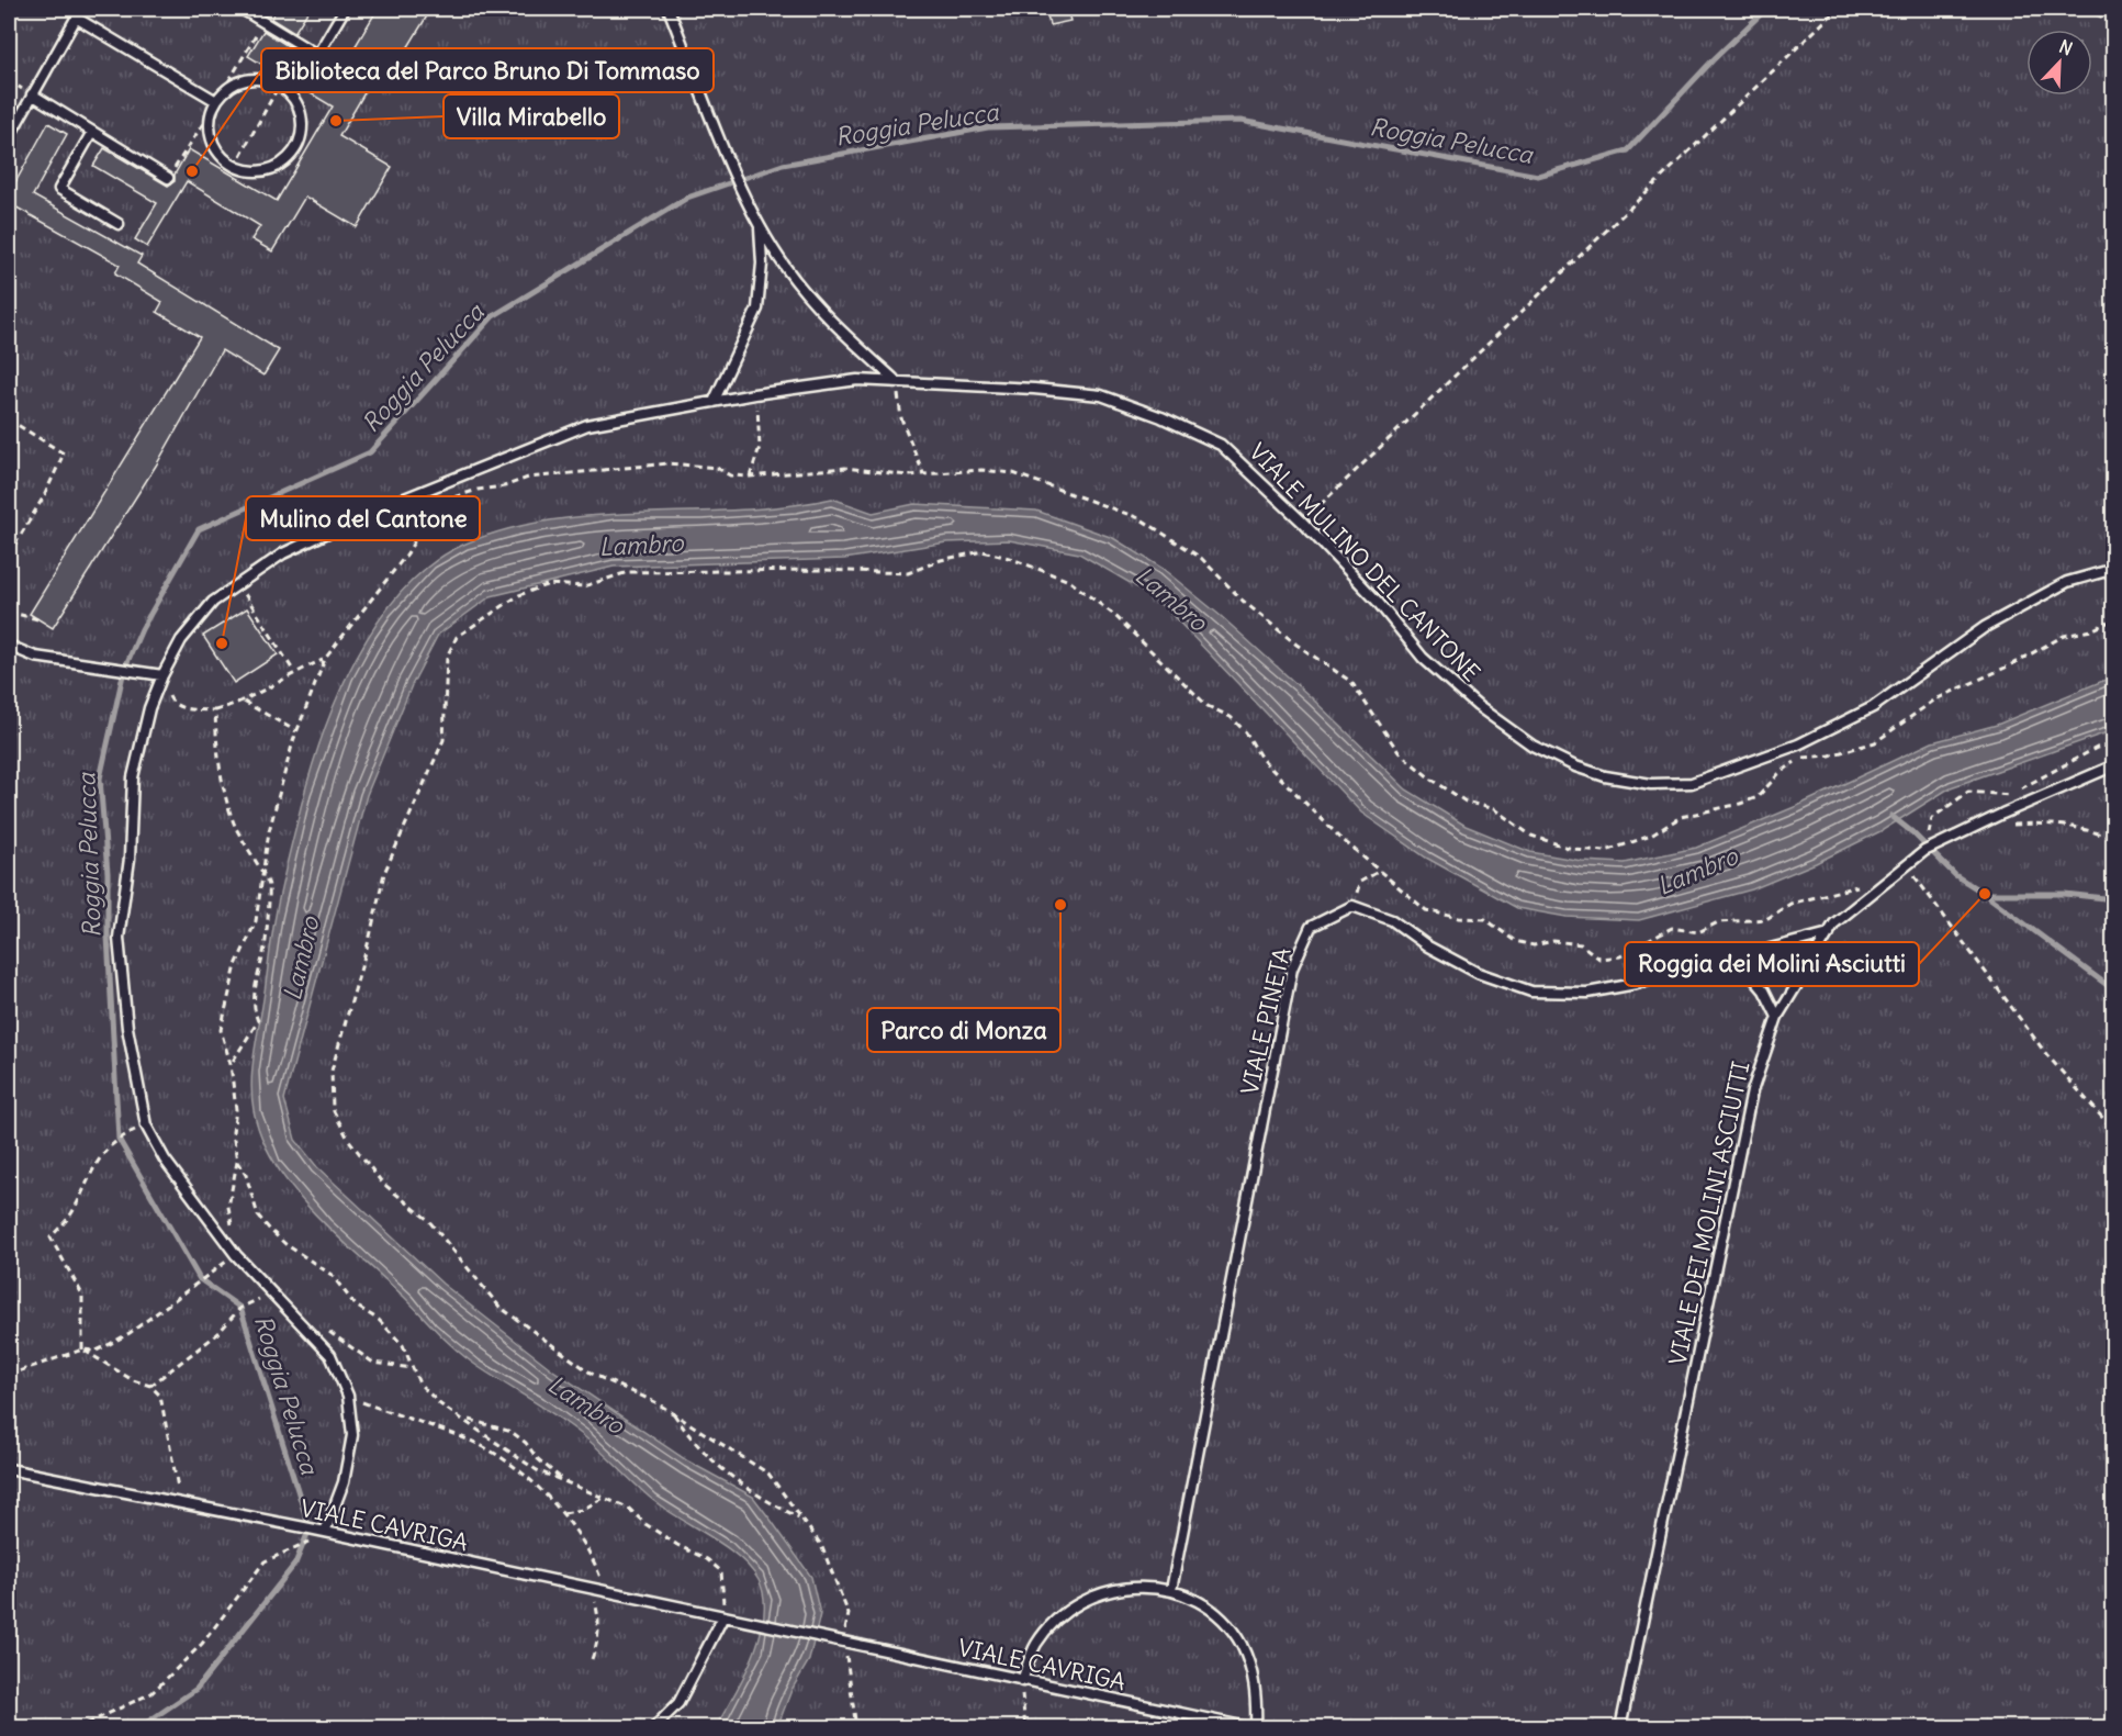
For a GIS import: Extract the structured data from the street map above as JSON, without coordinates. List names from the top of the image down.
{
  "streets": {
    "lane": [
      "VIALE MULINO DEL CANTONE",
      "VIALE PINETA",
      "VIALE DEI MOLINI ASCIUTTI",
      "VIALE CAVRIGA"
    ]
  },
  "crossings": [
    ["VIALE MULINO DEL CANTONE", "VIALE CAVRIGA"]
  ],
  "water": ["Roggia Pelucca", "Lambro"],
  "places": [
    "Villa Mirabello",
    "Biblioteca del Parco Bruno Di Tommaso",
    "Mulino del Cantone",
    "Roggia dei Molini Asciutti",
    "Parco di Monza"
  ],
  "north": "top right"
}
